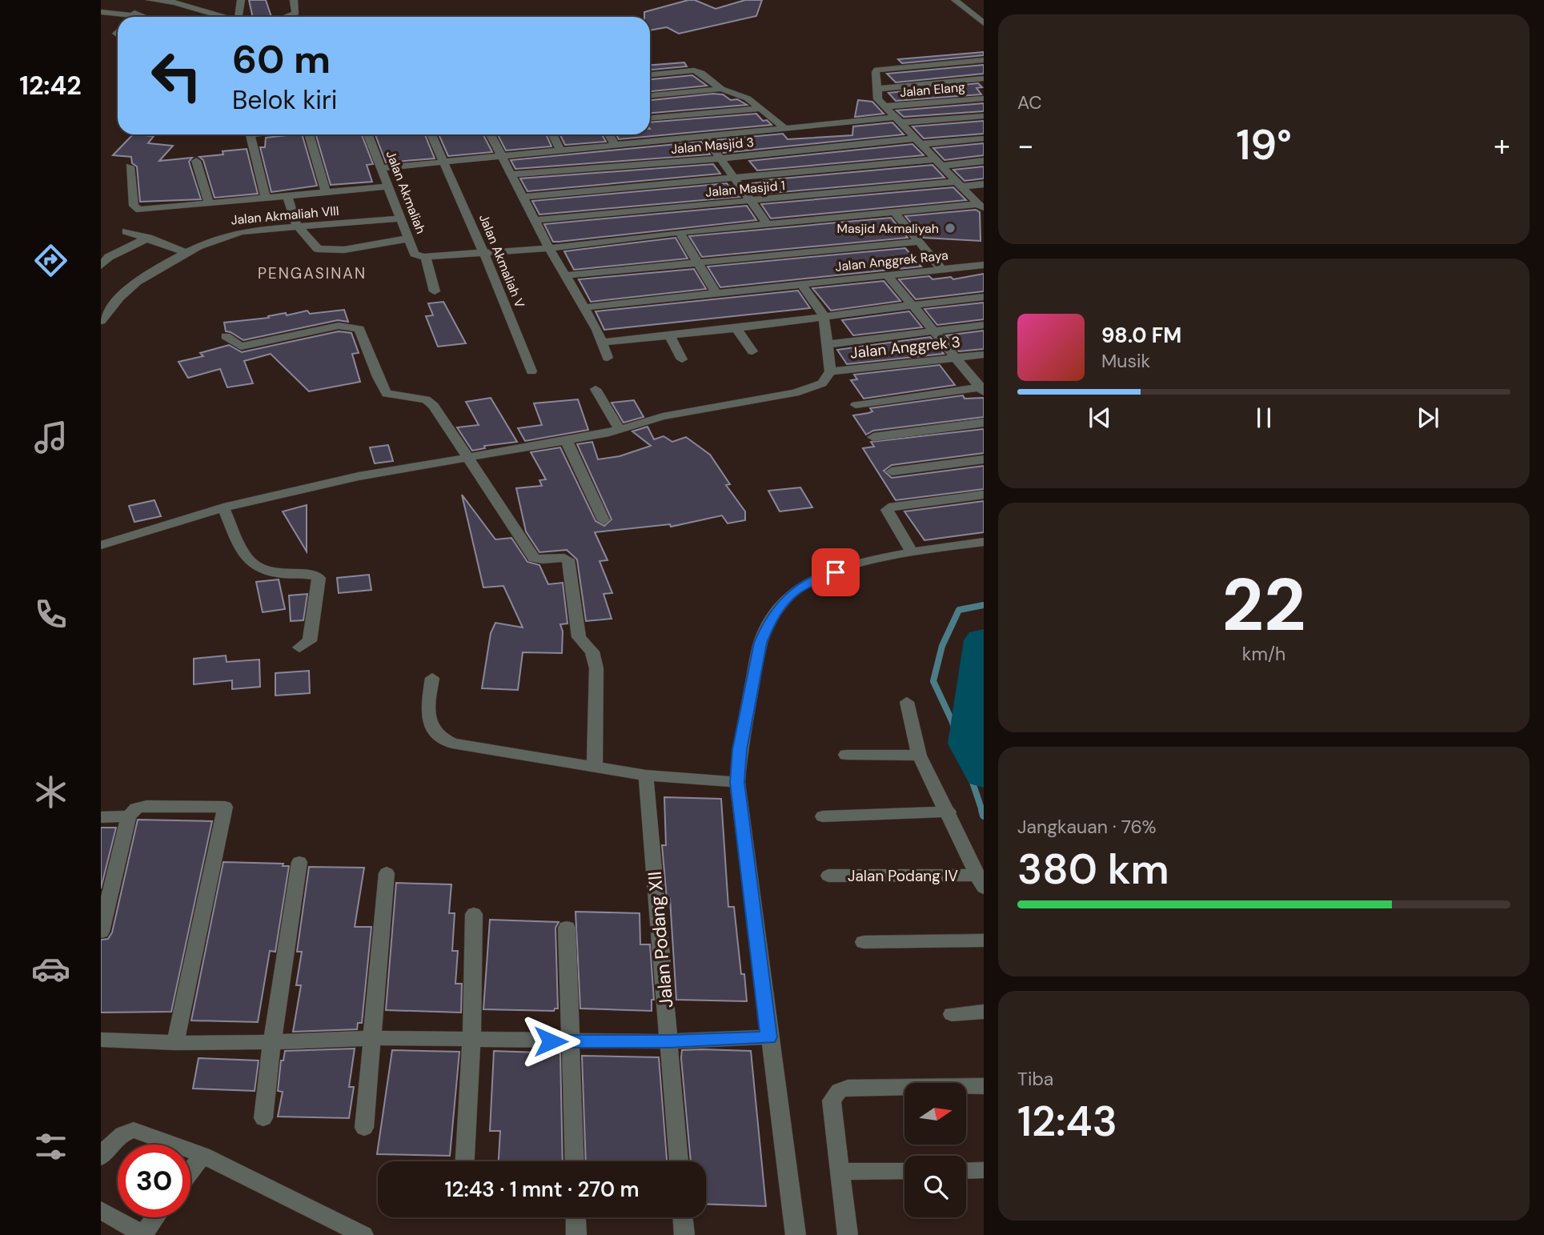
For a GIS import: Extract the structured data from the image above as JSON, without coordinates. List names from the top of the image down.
{
  "streets": {
    "street": [
      "Jalan Elang",
      "Jalan Masjid 3",
      "Jalan Masjid 1",
      "Jalan Akmaliah",
      "Jalan Akmaliah VIII",
      "Jalan Akmaliah V",
      "Jalan Anggrek Raya",
      "Jalan Anggrek 3",
      "Jalan Podang IV",
      "Jalan Podang XII"
    ]
  },
  "crossings": [
    ["Jalan Akmaliah", "Jalan Akmaliah VIII"]
  ],
  "districts": ["PENGASINAN"],
  "places": ["Masjid Akmaliyah"],
  "north": "right",
  "page": {
    "tabs": "12:42",
    "tile": [
      "AC",
      ["22", "km/h"],
      ["Jangkauan · 76%", "380 km"],
      ["Tiba", "12:43"]
    ],
    "turn": ["60 m", "Belok kiri"],
    "heat": ["−", "19°", "+"],
    "song": ["98.0 FM", "Musik"],
    "limit": "30",
    "trip": "12:43 · 1 mnt · 270 m"
  }
}
